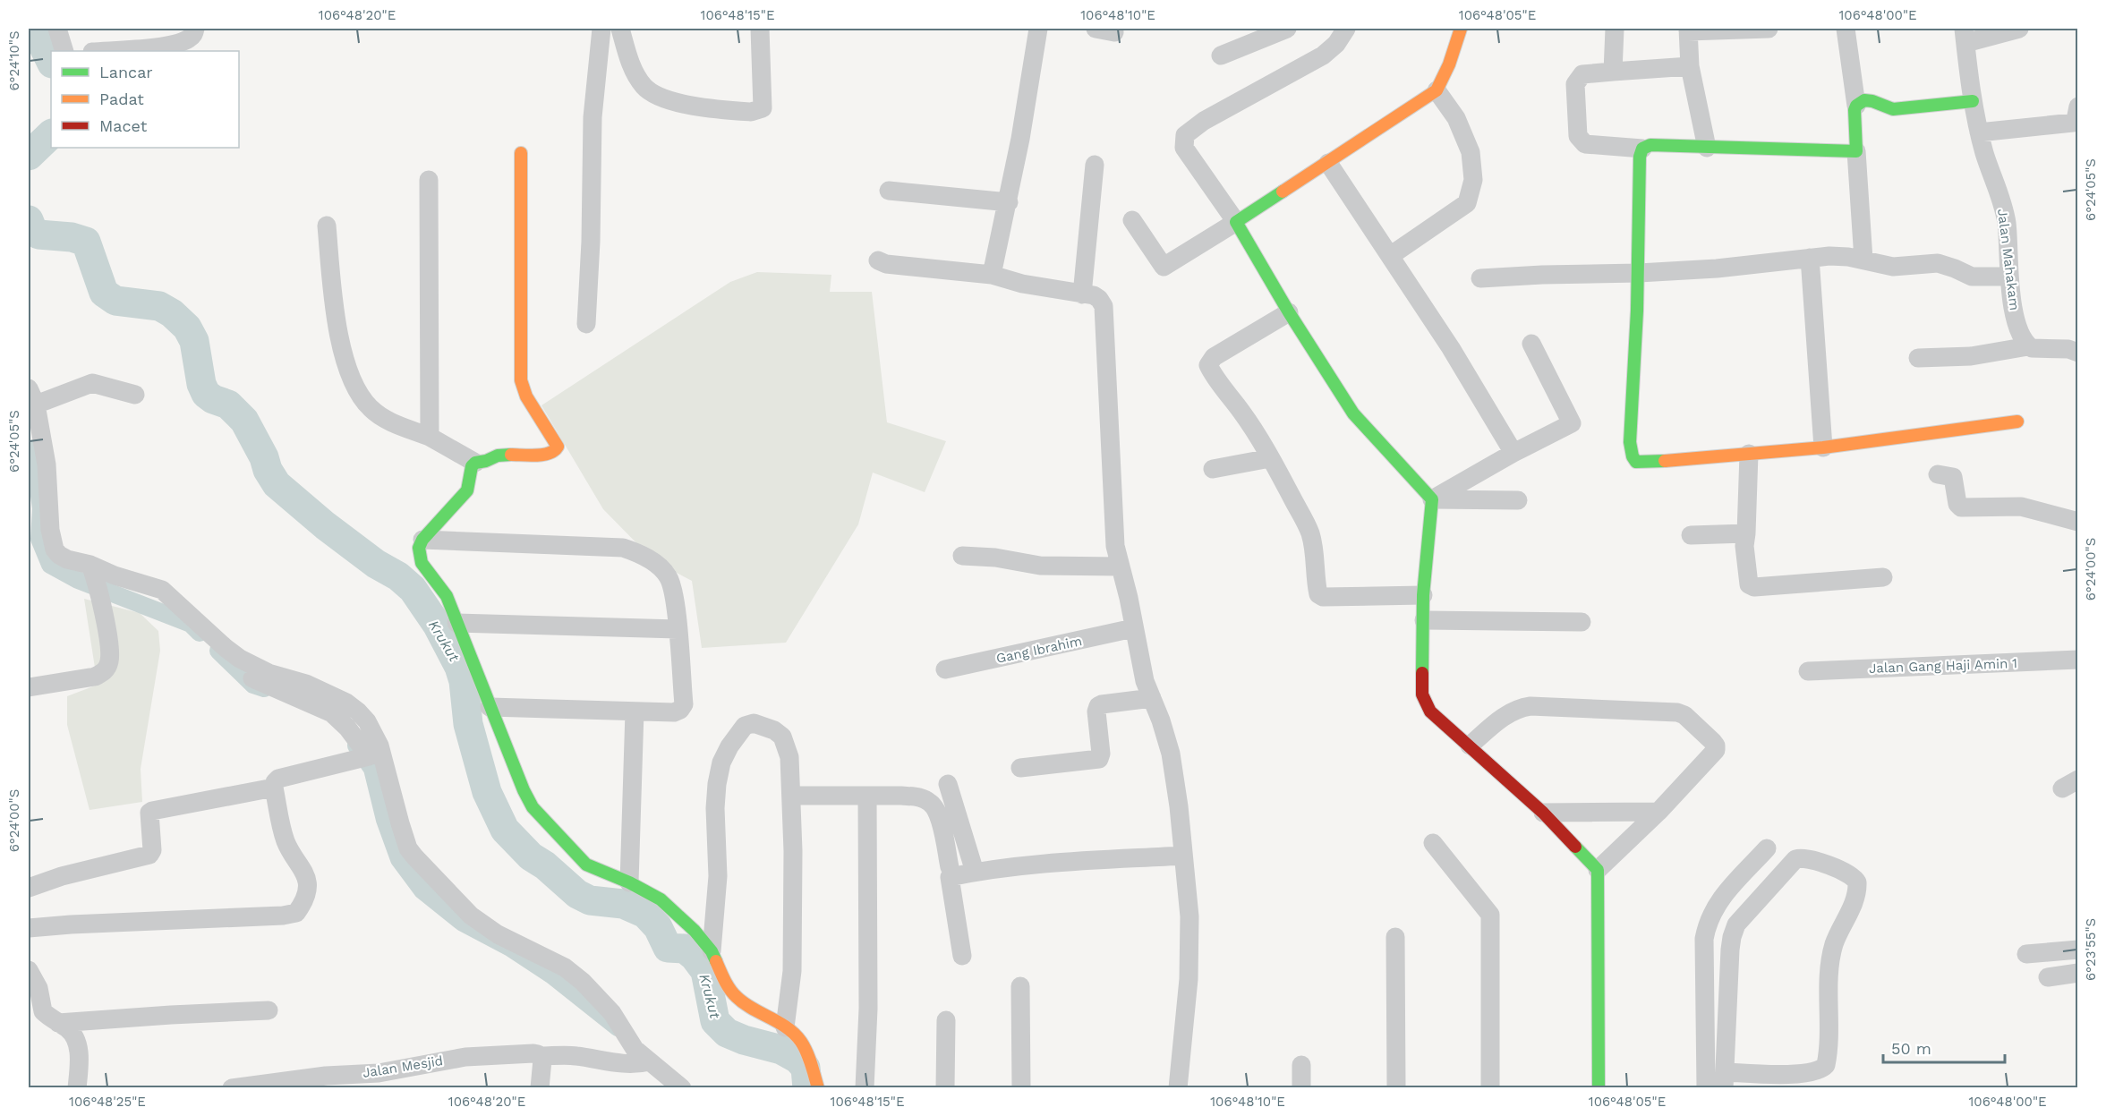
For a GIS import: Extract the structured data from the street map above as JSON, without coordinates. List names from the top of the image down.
{
  "streets": {
    "street": [
      "Jalan Mahakam",
      "Gang Ibrahim",
      "Jalan Gang Haji Amin 1",
      "Jalan Mesjid"
    ]
  },
  "water": ["Krukut"],
  "legend": ["Lancar", "Padat", "Macet"],
  "scale_bar": "50 m",
  "coordinates": [
    "106°48'20\"E",
    "106°48'15\"E",
    "106°48'10\"E",
    "106°48'05\"E",
    "106°48'00\"E",
    "6°24'10\"S",
    "6°24'05\"S",
    "6°24'00\"S",
    "6°23'55\"S",
    "106°48'25\"E"
  ]
}
